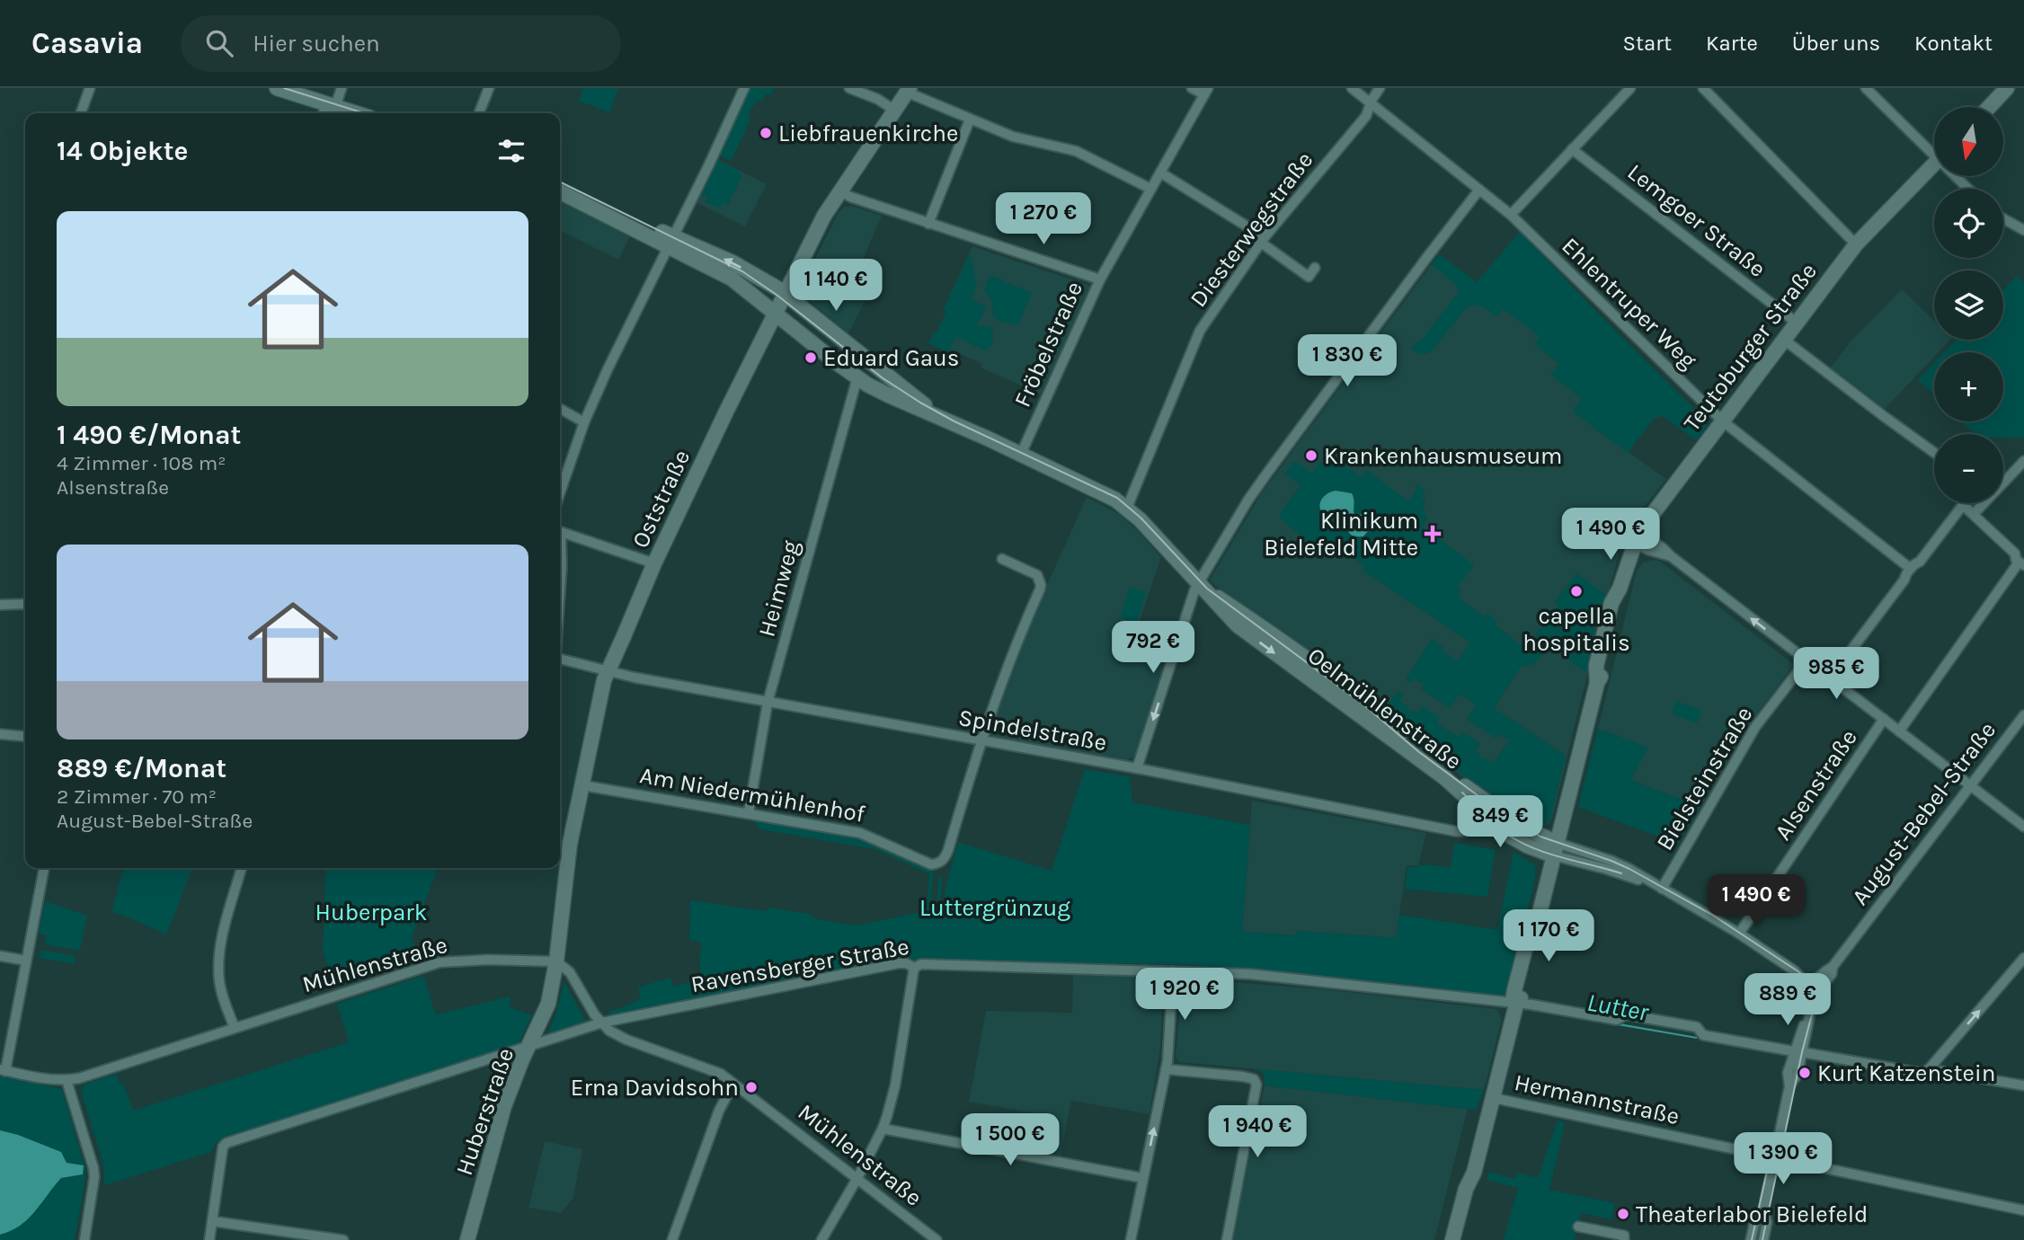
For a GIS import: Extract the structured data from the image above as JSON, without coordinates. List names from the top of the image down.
{
  "streets": {
    "street": [
      "Lemgoer Straße",
      "Diesterwegstraße",
      "Ehlentruper Weg",
      "Fröbelstraße",
      "Teutoburger Straße",
      "Oststraße",
      "Heimweg",
      "Oelmühlenstraße",
      "Spindelstraße",
      "Bielsteinstraße",
      "Alsenstraße",
      "Am Niedermühlenhof",
      "August-Bebel-Straße",
      "Mühlenstraße",
      "Ravensberger Straße",
      "Hermannstraße",
      "Huberstraße"
    ]
  },
  "crossings": [
    ["Lemgoer Straße", "Teutoburger Straße"],
    ["Diesterwegstraße", "Ehlentruper Weg"],
    ["Diesterwegstraße", "Oelmühlenstraße"],
    ["Ehlentruper Weg", "Teutoburger Straße"],
    ["Fröbelstraße", "Oelmühlenstraße"],
    ["Teutoburger Straße", "Oelmühlenstraße"],
    ["Teutoburger Straße", "Ravensberger Straße"],
    ["Teutoburger Straße", "Hermannstraße"],
    ["Oststraße", "Oelmühlenstraße"],
    ["Oststraße", "Spindelstraße"],
    ["Oststraße", "Am Niedermühlenhof"],
    ["Oststraße", "Mühlenstraße"],
    ["Oststraße", "Huberstraße"],
    ["Heimweg", "Oelmühlenstraße"],
    ["Heimweg", "Spindelstraße"],
    ["Heimweg", "Am Niedermühlenhof"],
    ["Oelmühlenstraße", "Spindelstraße"],
    ["Oelmühlenstraße", "Bielsteinstraße"],
    ["Oelmühlenstraße", "Alsenstraße"],
    ["Oelmühlenstraße", "August-Bebel-Straße"],
    ["Spindelstraße", "Am Niedermühlenhof"],
    ["August-Bebel-Straße", "Ravensberger Straße"],
    ["August-Bebel-Straße", "Hermannstraße"],
    ["Mühlenstraße", "Ravensberger Straße"],
    ["Mühlenstraße", "Huberstraße"],
    ["Ravensberger Straße", "Huberstraße"]
  ],
  "water": ["Lutter"],
  "parks": ["Luttergrünzug", "Huberpark"],
  "places": {
    "other": [
      "Liebfrauenkirche",
      "Eduard Gaus",
      "Krankenhausmuseum",
      "capella hospitalis",
      "Kurt Katzenstein",
      "Erna Davidsohn",
      "Theaterlabor Bielefeld"
    ],
    "health": ["Klinikum Bielefeld Mitte"]
  },
  "north": "bottom",
  "page": {
    "header": "Casavia",
    "search": "Hier suchen",
    "nav": [
      "Start",
      "Karte",
      "Über uns",
      "Kontakt"
    ],
    "map_buttons": ["+", "−"],
    "heading": "14 Objekte",
    "list": [
      {
        "name": "1 490 €/Monat",
        "note": "4 Zimmer · 108 m² · Alsenstraße"
      },
      {
        "name": "889 €/Monat",
        "note": "2 Zimmer · 70 m² · August-Bebel-Straße"
      }
    ],
    "price": [
      "1 270 €",
      "1 140 €",
      "1 830 €",
      "1 490 €",
      "792 €",
      "985 €",
      "849 €",
      "1 490 €",
      "1 170 €",
      "1 920 €",
      "889 €",
      "1 940 €",
      "1 500 €",
      "1 390 €"
    ]
  }
}
